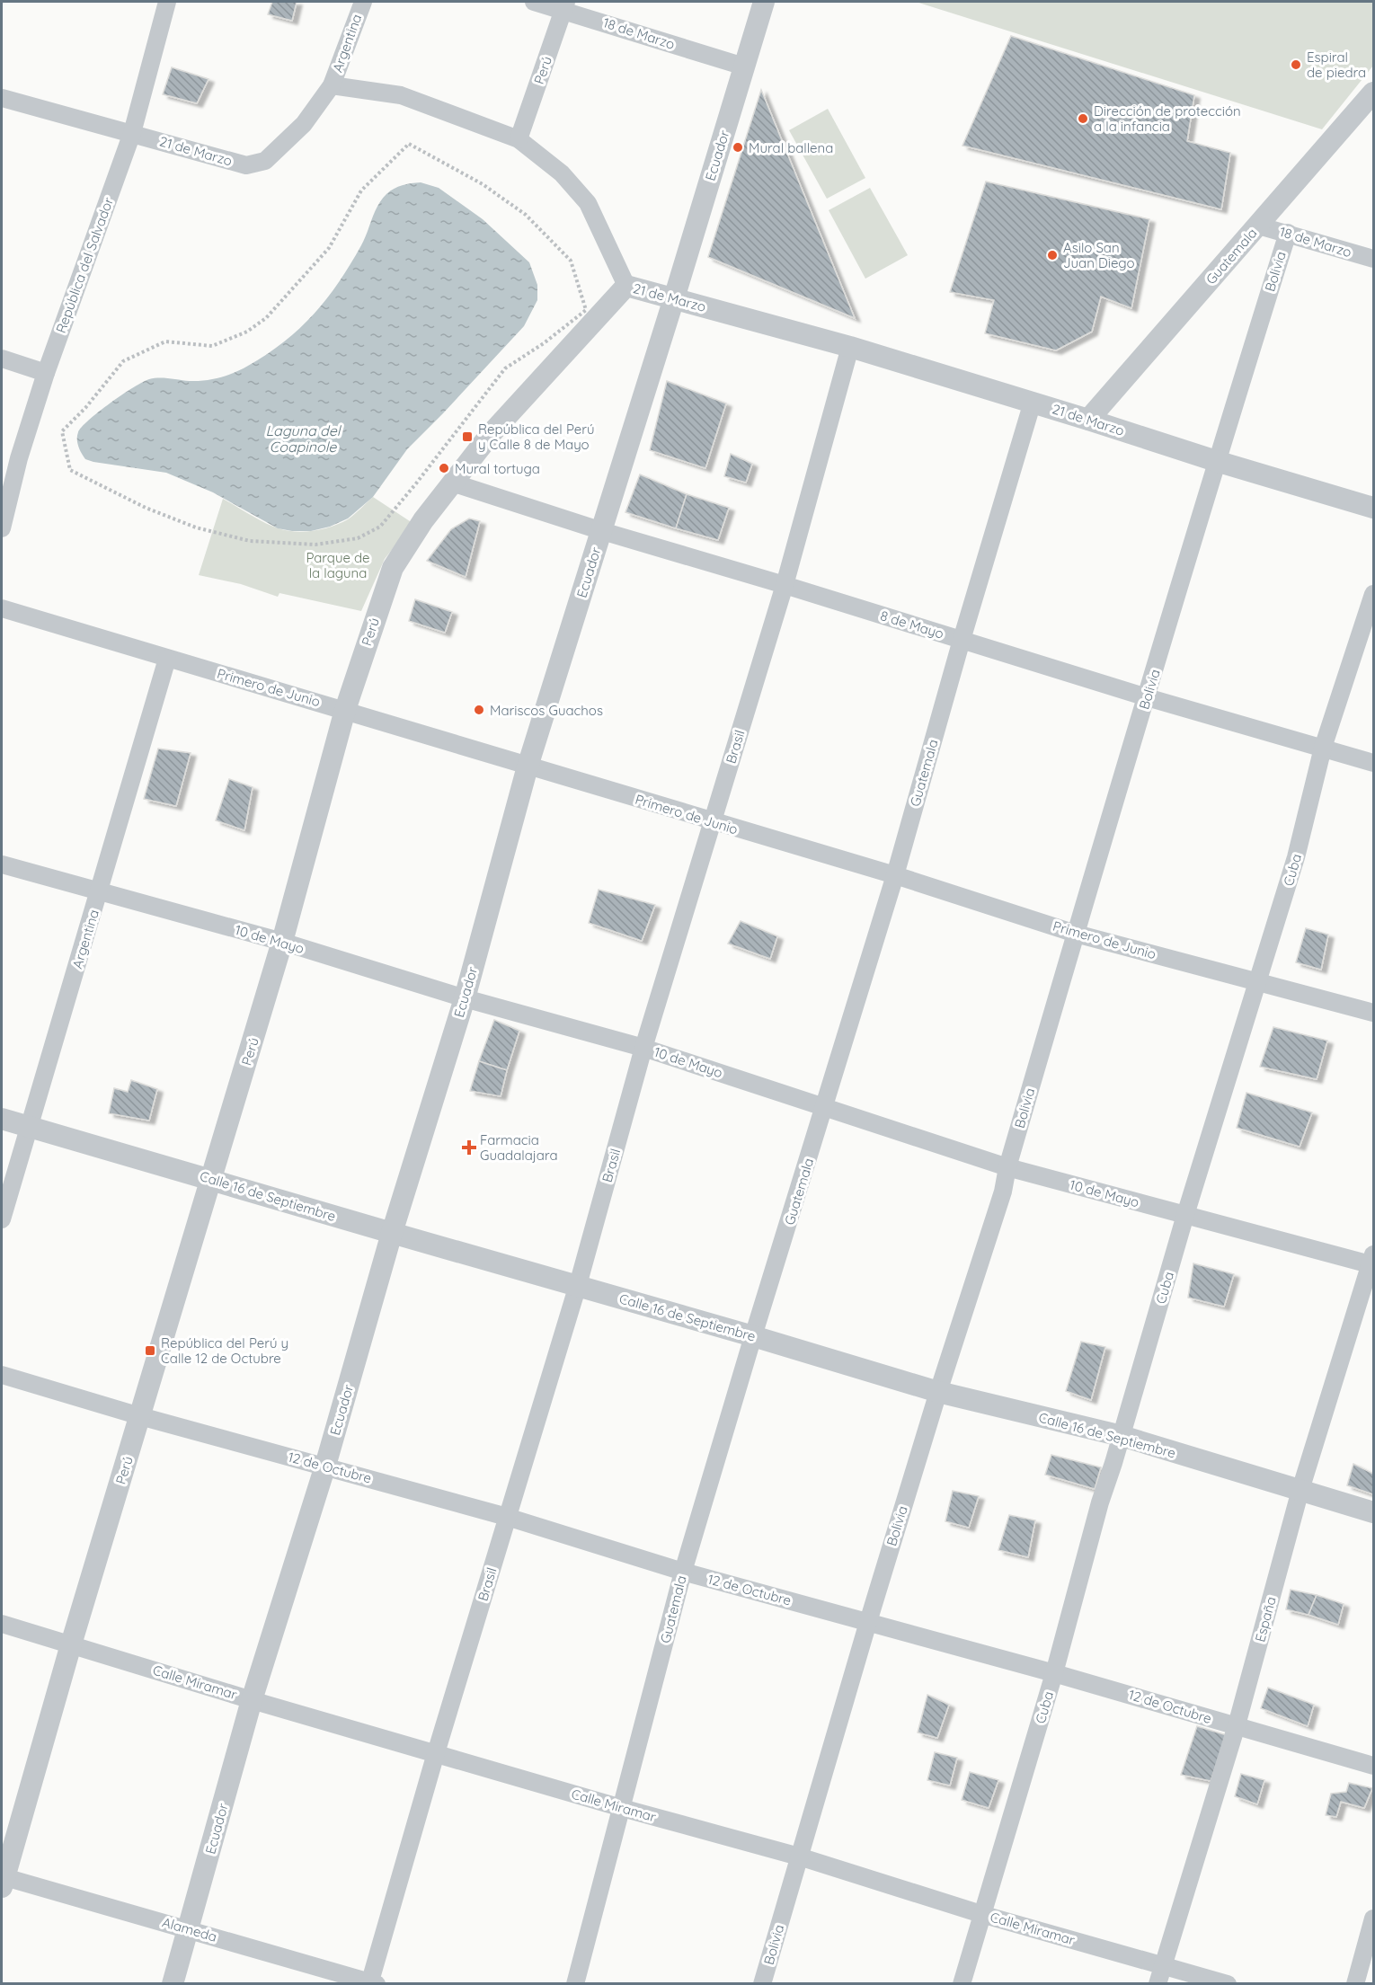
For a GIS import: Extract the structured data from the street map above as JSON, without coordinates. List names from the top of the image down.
{
  "streets": {
    "street": [
      "18 de Marzo",
      "Argentina",
      "Perú",
      "21 de Marzo",
      "Ecuador",
      "Guatemala",
      "República del Salvador",
      "Bolivia",
      "8 de Mayo",
      "Primero de Junio",
      "Brasil",
      "Cuba",
      "10 de Mayo",
      "Calle 16 de Septiembre",
      "12 de Octubre",
      "España",
      "Calle Miramar",
      "Alameda"
    ]
  },
  "crossings": [
    ["18 de Marzo", "Perú"],
    ["18 de Marzo", "Ecuador"],
    ["18 de Marzo", "Guatemala"],
    ["18 de Marzo", "Bolivia"],
    ["Argentina", "21 de Marzo"],
    ["Argentina", "Primero de Junio"],
    ["Argentina", "10 de Mayo"],
    ["Argentina", "Calle 16 de Septiembre"],
    ["Perú", "21 de Marzo"],
    ["Perú", "8 de Mayo"],
    ["Perú", "Primero de Junio"],
    ["Perú", "10 de Mayo"],
    ["Perú", "Calle 16 de Septiembre"],
    ["Perú", "12 de Octubre"],
    ["Perú", "Calle Miramar"],
    ["Perú", "Alameda"],
    ["21 de Marzo", "Ecuador"],
    ["21 de Marzo", "Guatemala"],
    ["21 de Marzo", "República del Salvador"],
    ["21 de Marzo", "Bolivia"],
    ["21 de Marzo", "Brasil"],
    ["Ecuador", "8 de Mayo"],
    ["Ecuador", "Primero de Junio"],
    ["Ecuador", "10 de Mayo"],
    ["Ecuador", "Calle 16 de Septiembre"],
    ["Ecuador", "12 de Octubre"],
    ["Ecuador", "Calle Miramar"],
    ["Ecuador", "Alameda"],
    ["Guatemala", "8 de Mayo"],
    ["Guatemala", "Primero de Junio"],
    ["Guatemala", "10 de Mayo"],
    ["Guatemala", "Calle 16 de Septiembre"],
    ["Guatemala", "12 de Octubre"],
    ["Guatemala", "Calle Miramar"],
    ["Bolivia", "8 de Mayo"],
    ["Bolivia", "Primero de Junio"],
    ["Bolivia", "10 de Mayo"],
    ["Bolivia", "Calle 16 de Septiembre"],
    ["Bolivia", "12 de Octubre"],
    ["Bolivia", "Calle Miramar"],
    ["8 de Mayo", "Brasil"],
    ["8 de Mayo", "Cuba"],
    ["Primero de Junio", "Brasil"],
    ["Primero de Junio", "Cuba"],
    ["Brasil", "10 de Mayo"],
    ["Brasil", "Calle 16 de Septiembre"],
    ["Brasil", "12 de Octubre"],
    ["Brasil", "Calle Miramar"],
    ["Brasil", "Alameda"],
    ["Cuba", "10 de Mayo"],
    ["Cuba", "Calle 16 de Septiembre"],
    ["Cuba", "12 de Octubre"],
    ["Cuba", "Calle Miramar"],
    ["10 de Mayo", "España"],
    ["Calle 16 de Septiembre", "España"],
    ["12 de Octubre", "España"],
    ["España", "Calle Miramar"]
  ],
  "water": ["Laguna del Coapinole"],
  "parks": ["Parque de la laguna"],
  "places": {
    "other": [
      "Espiral de piedra",
      "Dirección de protección a la infancia",
      "Mural ballena",
      "Asilo San Juan Diego",
      "Mural tortuga",
      "Mariscos Guachos"
    ],
    "transit": ["República del Perú y Calle 8 de Mayo", "República del Perú y Calle 12 de Octubre"],
    "health": ["Farmacia Guadalajara"]
  }
}
